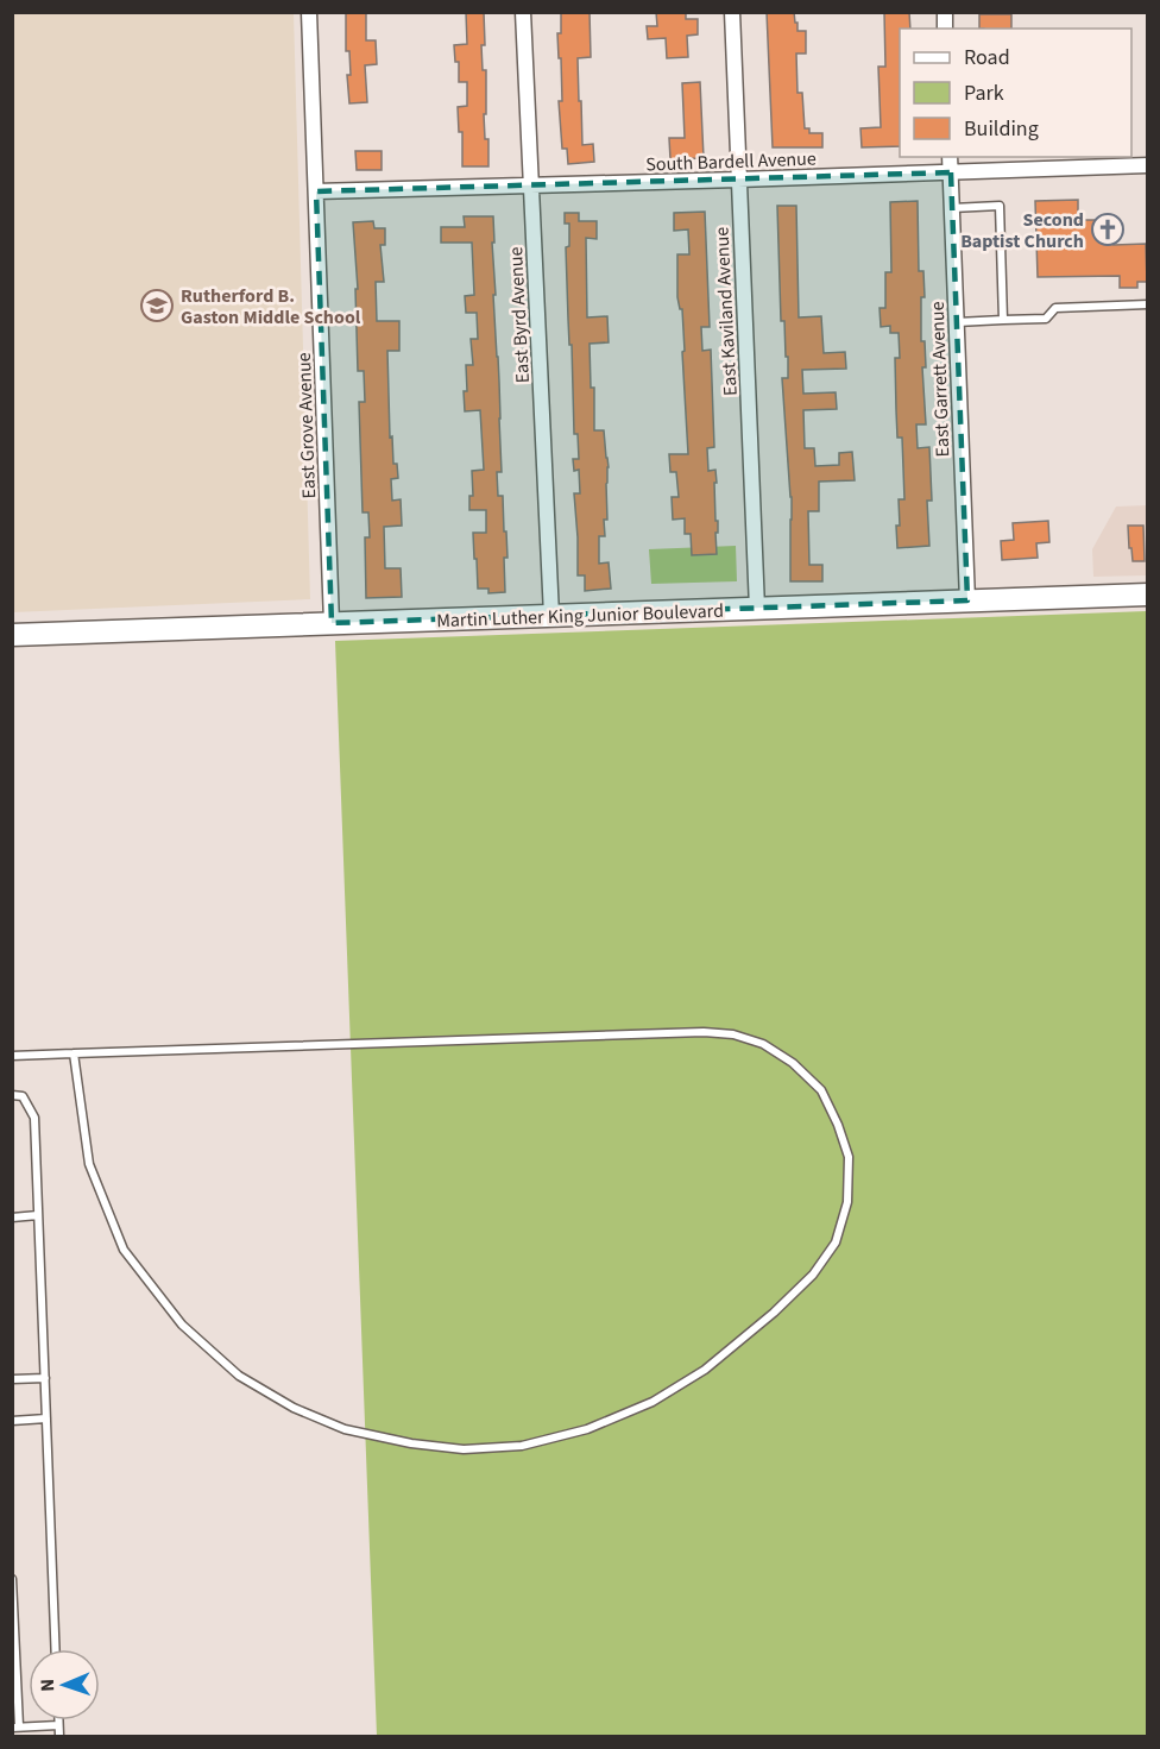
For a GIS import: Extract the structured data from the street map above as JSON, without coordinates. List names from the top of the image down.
{
  "streets": {
    "street": [
      "South Bardell Avenue",
      "East Kaviland Avenue",
      "East Byrd Avenue",
      "East Garrett Avenue",
      "East Grove Avenue",
      "Martin Luther King Junior Boulevard"
    ]
  },
  "crossings": [
    ["South Bardell Avenue", "East Kaviland Avenue"],
    ["South Bardell Avenue", "East Byrd Avenue"],
    ["South Bardell Avenue", "East Garrett Avenue"],
    ["South Bardell Avenue", "East Grove Avenue"],
    ["East Kaviland Avenue", "Martin Luther King Junior Boulevard"],
    ["East Byrd Avenue", "Martin Luther King Junior Boulevard"],
    ["East Garrett Avenue", "Martin Luther King Junior Boulevard"],
    ["East Grove Avenue", "Martin Luther King Junior Boulevard"]
  ],
  "places": {
    "church": ["Second Baptist Church"],
    "school or university": ["Rutherford B. Gaston Middle School"]
  },
  "legend": ["Road", "Park", "Building"],
  "north": "left"
}
